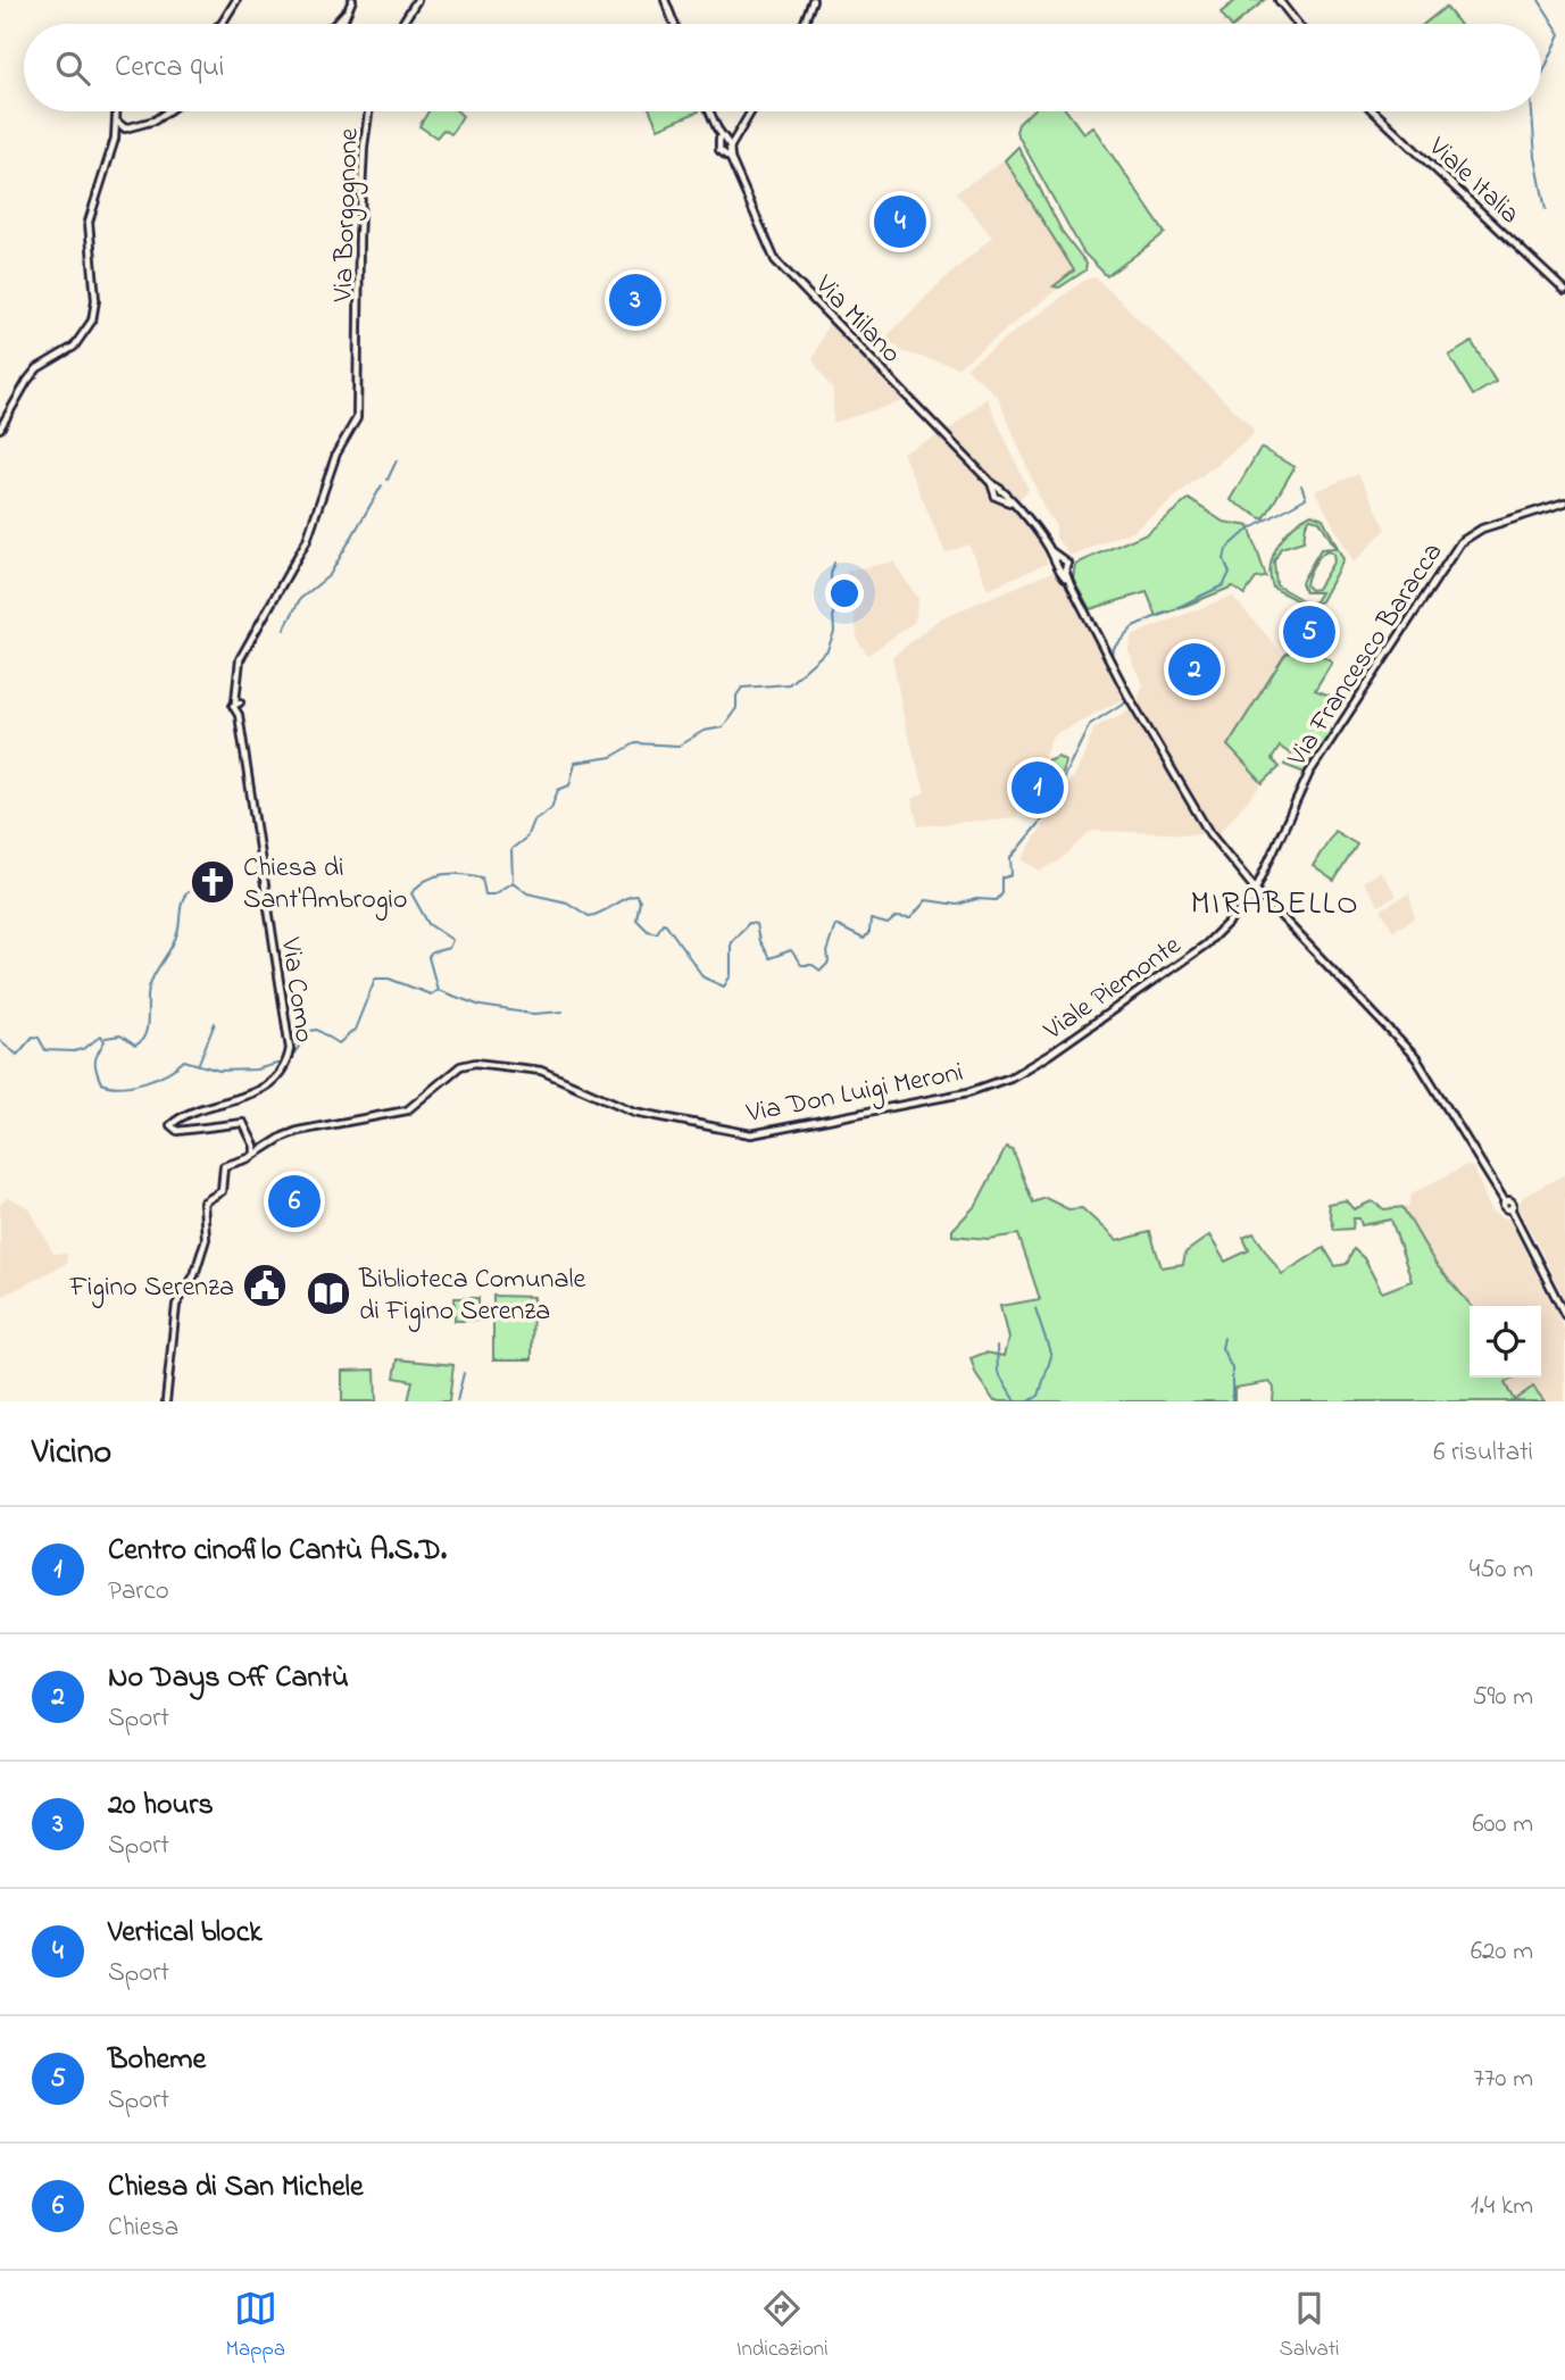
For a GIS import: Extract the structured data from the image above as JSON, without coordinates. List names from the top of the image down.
{
  "streets": {
    "street": [
      "Viale Italia",
      "Via Borgognone",
      "Via Milano",
      "Via Francesco Baracca",
      "Viale Piemonte",
      "Via Como",
      "Via Don Luigi Meroni"
    ]
  },
  "crossings": [
    ["Via Borgognone", "Via Como"],
    ["Via Francesco Baracca", "Viale Piemonte"],
    ["Viale Piemonte", "Via Don Luigi Meroni"],
    ["Via Como", "Via Don Luigi Meroni"]
  ],
  "districts": ["MIRABELLO"],
  "places": {
    "church": ["Chiesa di Sant'Ambrogio"],
    "public building": ["Figino Serenza"],
    "library": ["Biblioteca Comunale di Figino Serenza"]
  },
  "page": {
    "search": "Cerca qui",
    "pins": [
      "4",
      "3",
      "5",
      "2",
      "1",
      "6"
    ],
    "heading": ["Vicino", "6 risultati"],
    "list": [
      {
        "mark": "1",
        "name": "Centro cinofilo Cantù A.S.D.",
        "note": "Parco",
        "value": "450 m"
      },
      {
        "mark": "2",
        "name": "No Days Off Cantù",
        "note": "Sport",
        "value": "590 m"
      },
      {
        "mark": "3",
        "name": "20 hours",
        "note": "Sport",
        "value": "600 m"
      },
      {
        "mark": "4",
        "name": "Vertical block",
        "note": "Sport",
        "value": "620 m"
      },
      {
        "mark": "5",
        "name": "Boheme",
        "note": "Sport",
        "value": "770 m"
      },
      {
        "mark": "6",
        "name": "Chiesa di San Michele",
        "note": "Chiesa",
        "value": "1.4 km"
      }
    ],
    "nav": ["Mappa", "Indicazioni", "Salvati"]
  }
}
